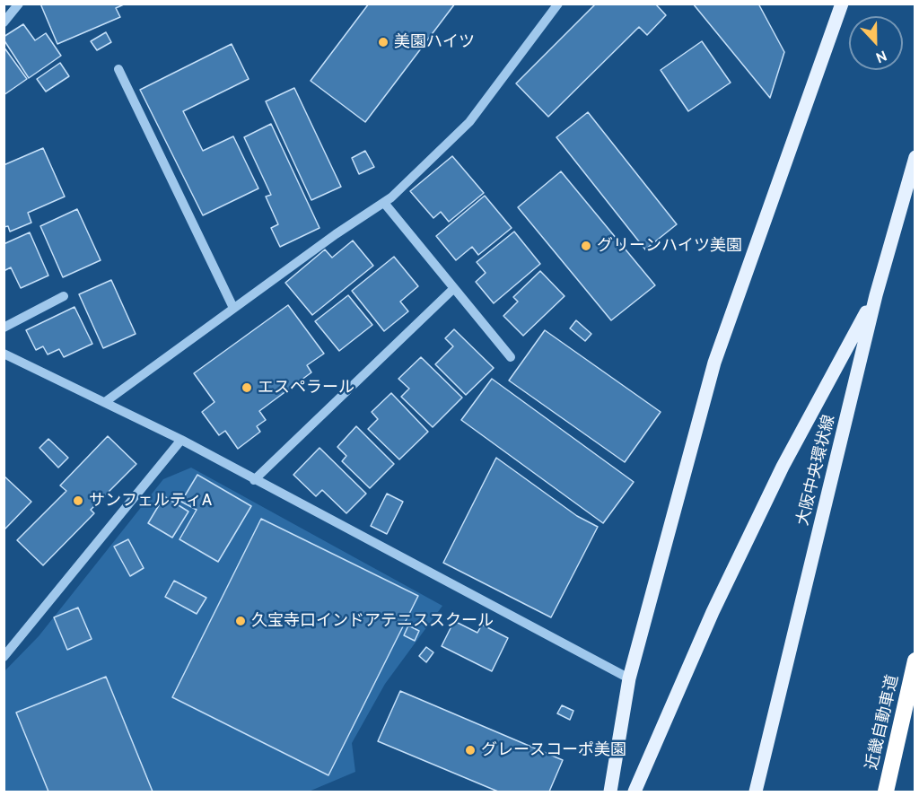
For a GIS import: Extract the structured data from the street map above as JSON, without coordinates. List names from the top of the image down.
{
  "streets": {
    "highway": ["近畿自動車道"],
    "main road": ["大阪中央環状線"]
  },
  "places": [
    "美園ハイツ",
    "グリーンハイツ美園",
    "エスペラール",
    "サンフェルティA",
    "久宝寺口インドアテニススクール",
    "グレースコーポ美園"
  ],
  "north": "bottom"
}
